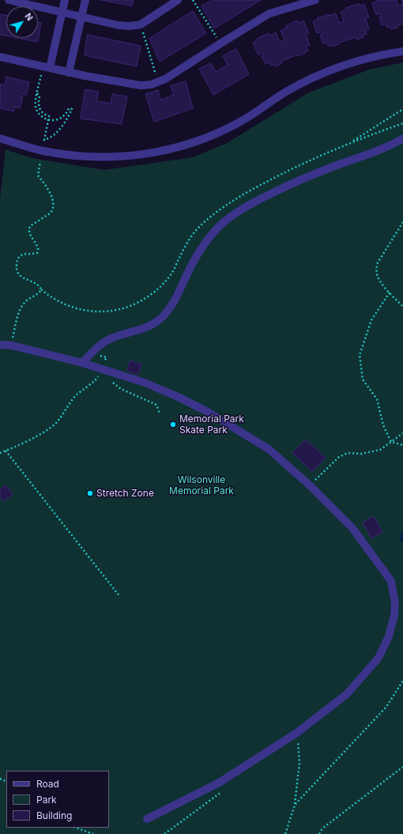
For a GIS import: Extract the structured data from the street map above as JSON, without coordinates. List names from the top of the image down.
{
  "parks": ["Wilsonville Memorial Park"],
  "places": ["Memorial Park Skate Park", "Stretch Zone"],
  "legend": ["Road", "Park", "Building"],
  "north": "top right"
}
